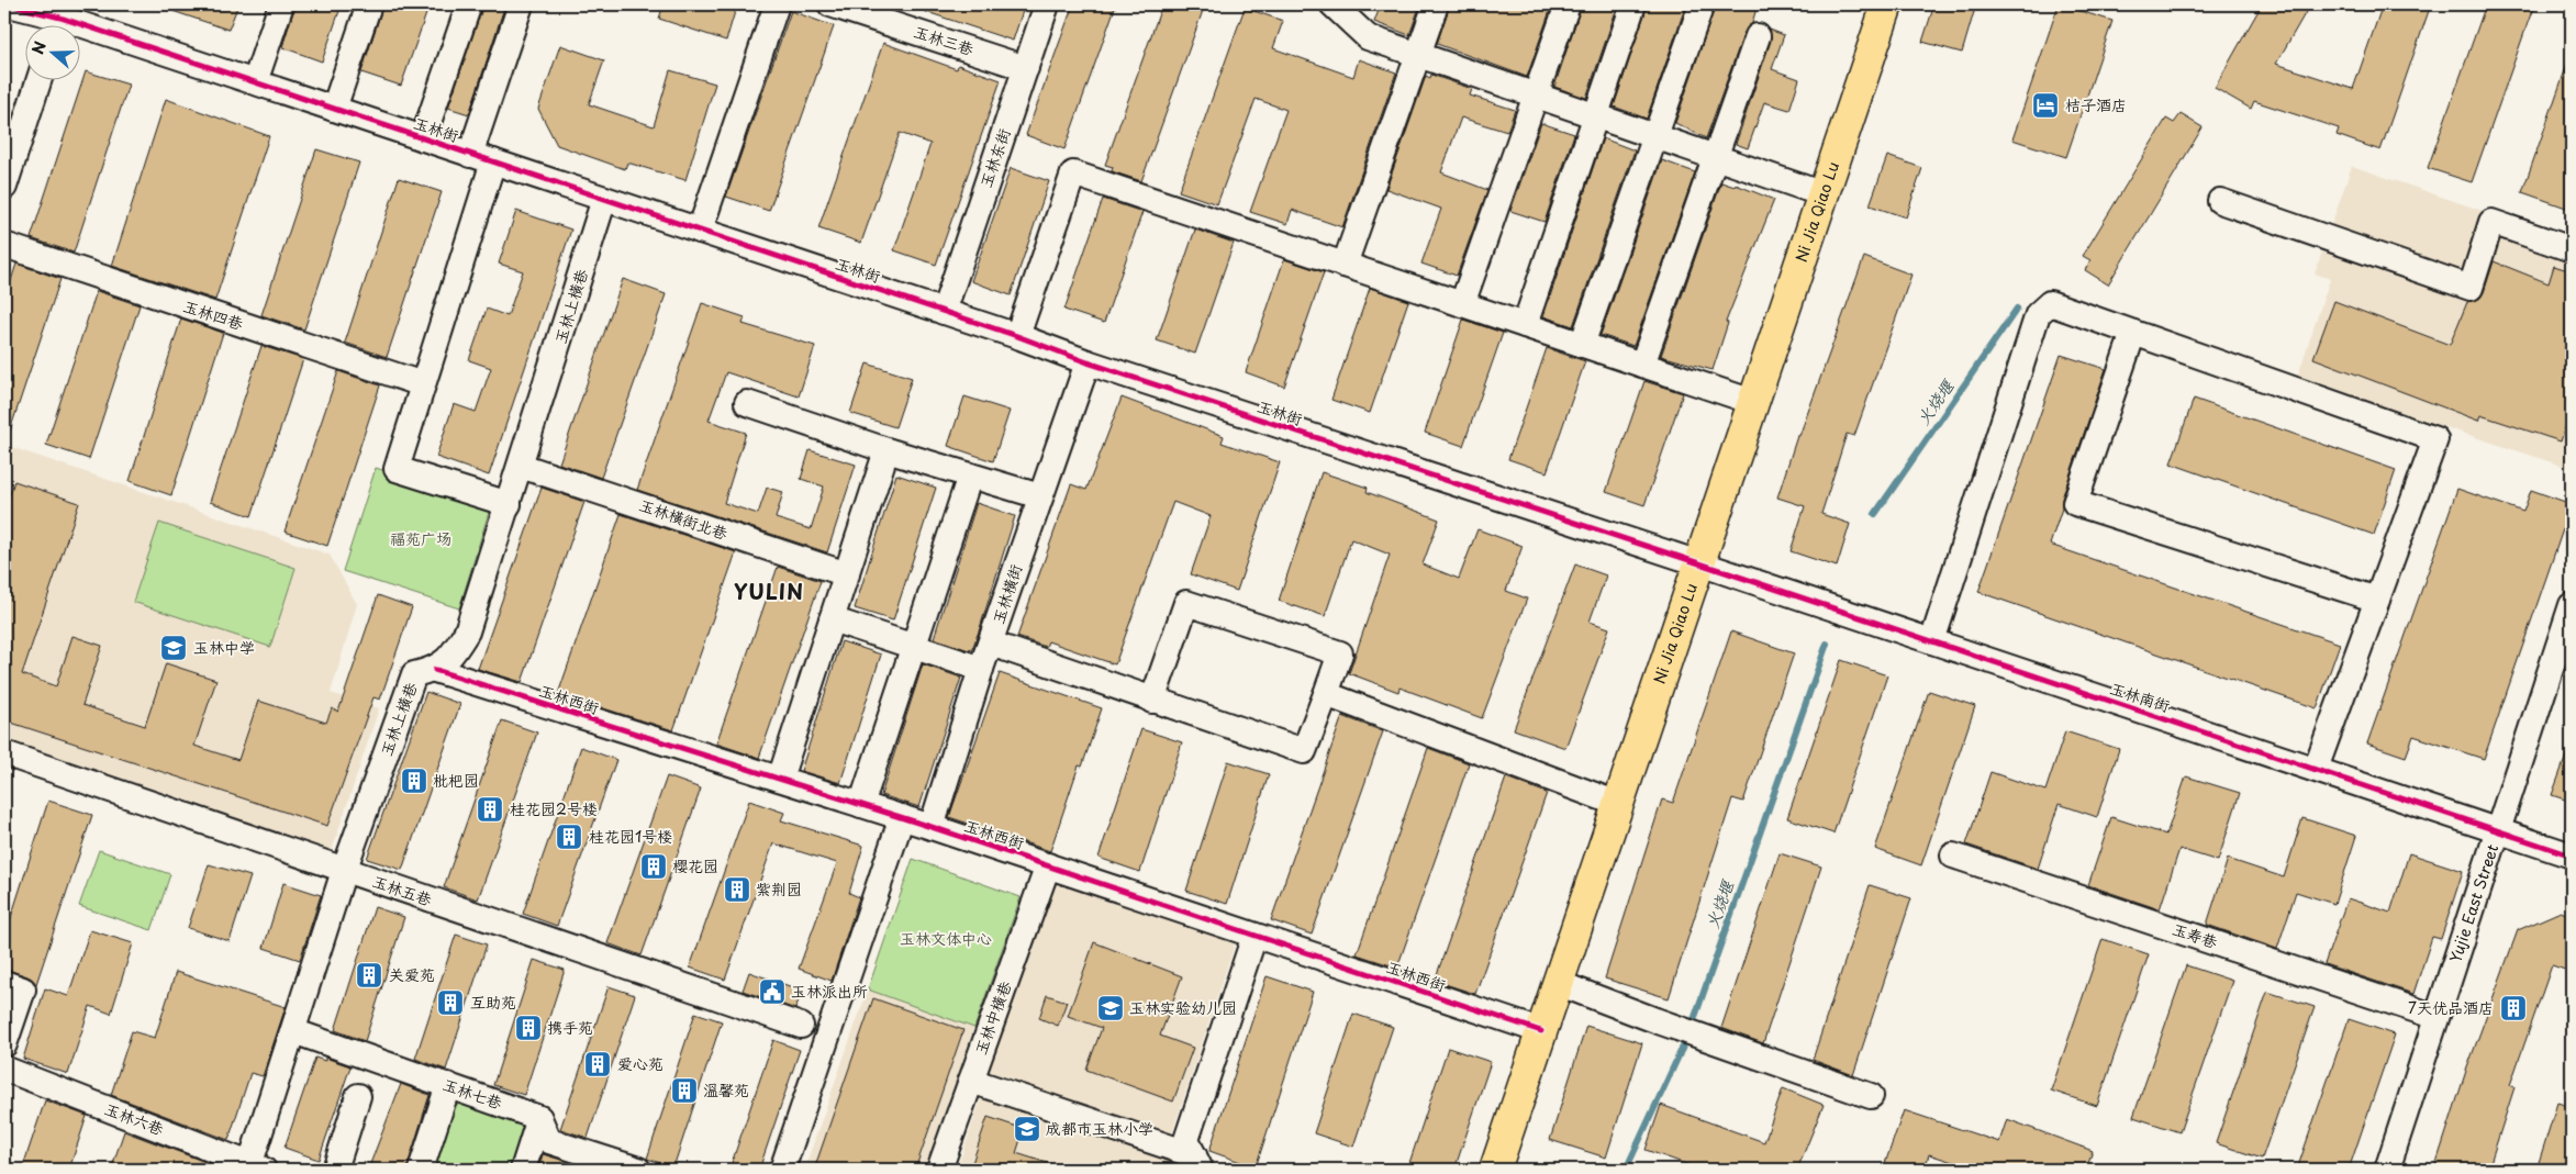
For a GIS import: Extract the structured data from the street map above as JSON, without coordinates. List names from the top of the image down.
{
  "streets": {
    "main road": ["Ni Jia Qiao Lu"],
    "street": [
      "玉林三巷",
      "玉林街",
      "玉林东街",
      "玉林上横巷",
      "玉林四巷",
      "玉林横街北巷",
      "玉林横街",
      "玉林南街",
      "玉林西街",
      "玉林五巷",
      "Yujie East Street",
      "玉寿巷",
      "玉林中横巷",
      "玉林七巷",
      "玉林六巷"
    ]
  },
  "crossings": [
    ["玉林三巷", "玉林东街"],
    ["玉林街", "玉林东街"],
    ["玉林街", "Ni Jia Qiao Lu"],
    ["玉林街", "玉林上横巷"],
    ["玉林街", "玉林横街"],
    ["玉林街", "玉林南街"],
    ["Ni Jia Qiao Lu", "玉林南街"],
    ["Ni Jia Qiao Lu", "玉林西街"],
    ["玉林上横巷", "玉林横街北巷"],
    ["玉林上横巷", "玉林西街"],
    ["玉林上横巷", "玉林五巷"],
    ["玉林上横巷", "玉林七巷"],
    ["玉林上横巷", "玉林六巷"],
    ["玉林横街", "玉林西街"],
    ["玉林南街", "Yujie East Street"],
    ["玉林西街", "玉林中横巷"],
    ["Yujie East Street", "玉寿巷"]
  ],
  "districts": ["YULIN"],
  "water": ["火烧堰"],
  "parks": ["福苑广场", "玉林文体中心"],
  "places": {
    "hotel": ["桔子酒店"],
    "school or university": ["玉林中学", "玉林实验幼儿园", "成都市玉林小学"],
    "building": [
      "枇杷园",
      "桂花园2号楼",
      "桂花园1号楼",
      "樱花园",
      "紫荆园",
      "关爱苑",
      "互助苑",
      "7天优品酒店",
      "携手苑",
      "爱心苑",
      "温馨苑"
    ],
    "public building": ["玉林派出所"]
  },
  "north": "left"
}
